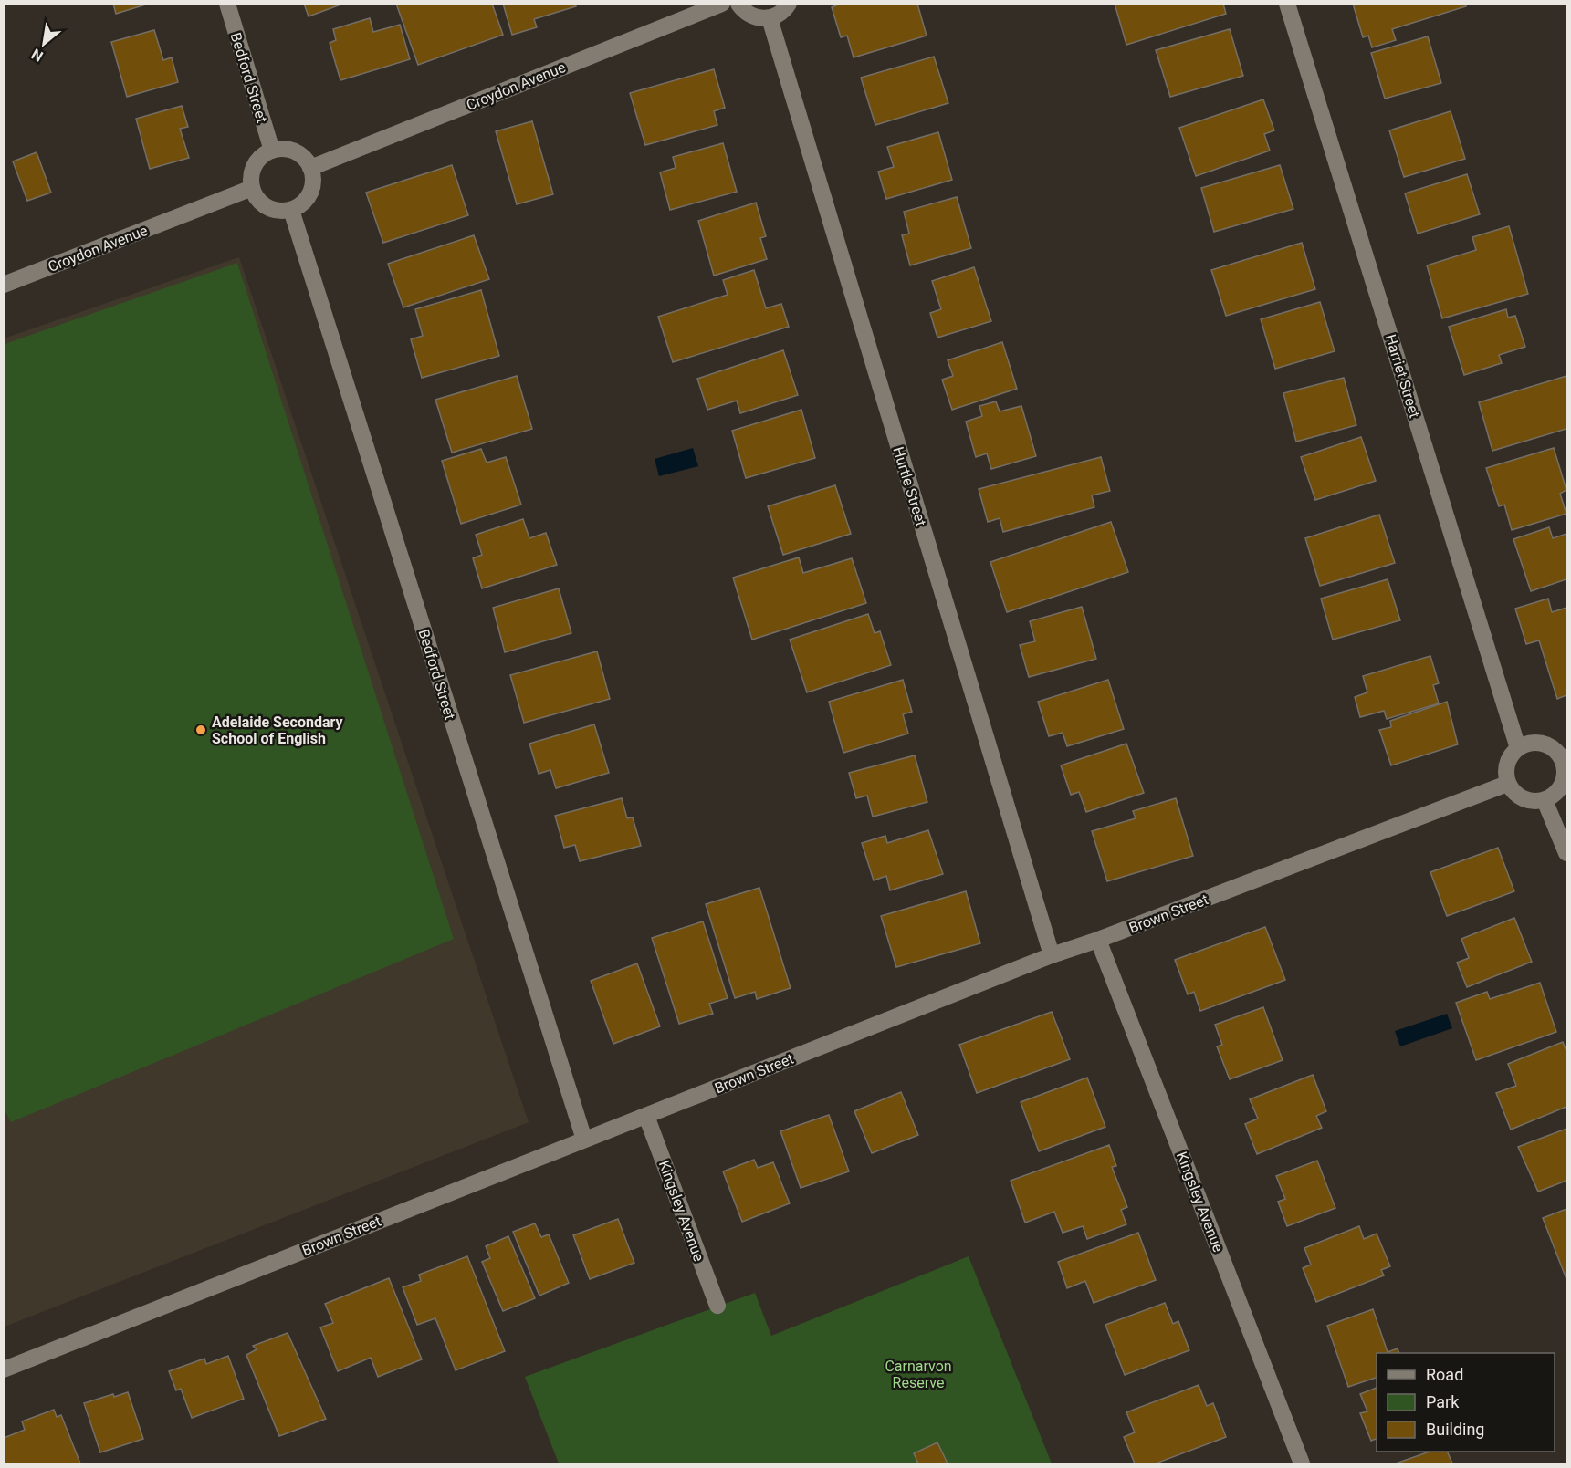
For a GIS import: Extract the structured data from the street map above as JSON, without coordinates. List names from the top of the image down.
{
  "streets": {
    "street": [
      "Bedford Street",
      "Croydon Avenue",
      "Harriet Street",
      "Hurtle Street",
      "Brown Street",
      "Kingsley Avenue"
    ]
  },
  "crossings": [
    ["Bedford Street", "Croydon Avenue"],
    ["Bedford Street", "Brown Street"],
    ["Harriet Street", "Brown Street"],
    ["Hurtle Street", "Brown Street"],
    ["Brown Street", "Kingsley Avenue"]
  ],
  "parks": ["Carnarvon Reserve"],
  "places": ["Adelaide Secondary School of English"],
  "legend": ["Road", "Park", "Building"],
  "north": "bottom left"
}
